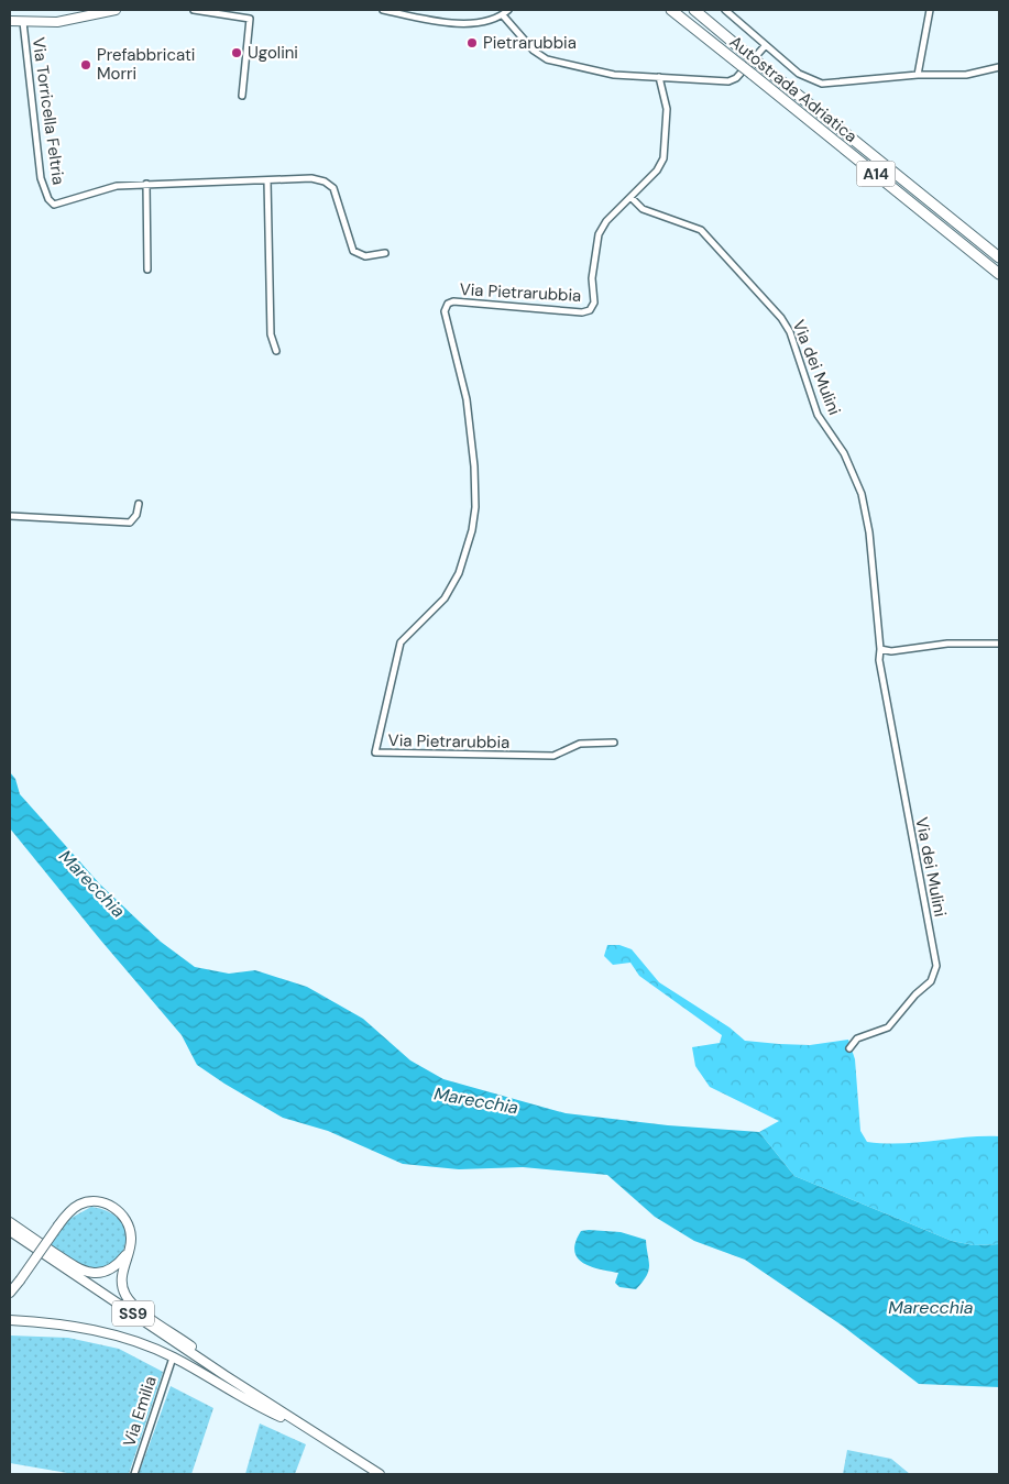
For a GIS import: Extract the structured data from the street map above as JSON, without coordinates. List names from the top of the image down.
{
  "streets": {
    "highway": ["Autostrada Adriatica", "A14"],
    "main road": ["SS9"],
    "street": [
      "Via Torricella Feltria",
      "Via Pietrarubbia",
      "Via dei Mulini",
      "Via Emilia"
    ]
  },
  "crossings": [
    ["Via Pietrarubbia", "Via dei Mulini"]
  ],
  "water": ["Marecchia"],
  "places": ["Pietrarubbia", "Ugolini", "Prefabbricati Morri"]
}
